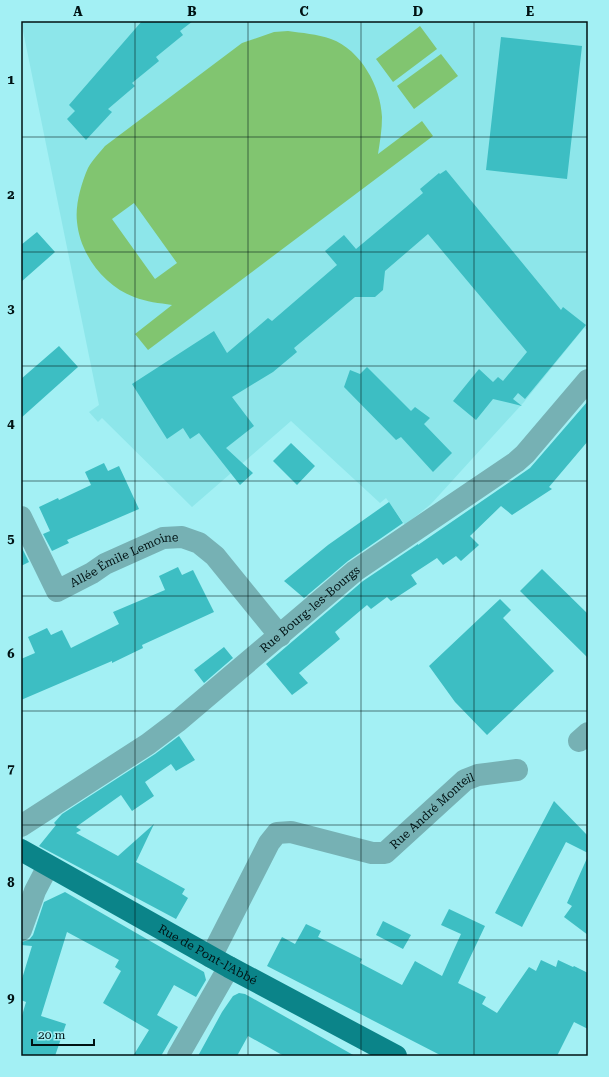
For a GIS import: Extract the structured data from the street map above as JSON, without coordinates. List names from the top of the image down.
{
  "streets": {
    "main road": ["Rue de Pont-l'Abbé"],
    "street": ["Allée Émile Lemoine", "Rue Bourg-les-Bourgs", "Rue André Monteil"]
  },
  "crossings": [
    ["Allée Émile Lemoine", "Rue Bourg-les-Bourgs"],
    ["Rue André Monteil", "Rue de Pont-l'Abbé"]
  ],
  "scale_bar": "20 m",
  "grid": {
    "columns": [
      "A",
      "B",
      "C",
      "D",
      "E"
    ],
    "rows": [
      "1",
      "2",
      "3",
      "4",
      "5",
      "6",
      "7",
      "8",
      "9"
    ]
  }
}
